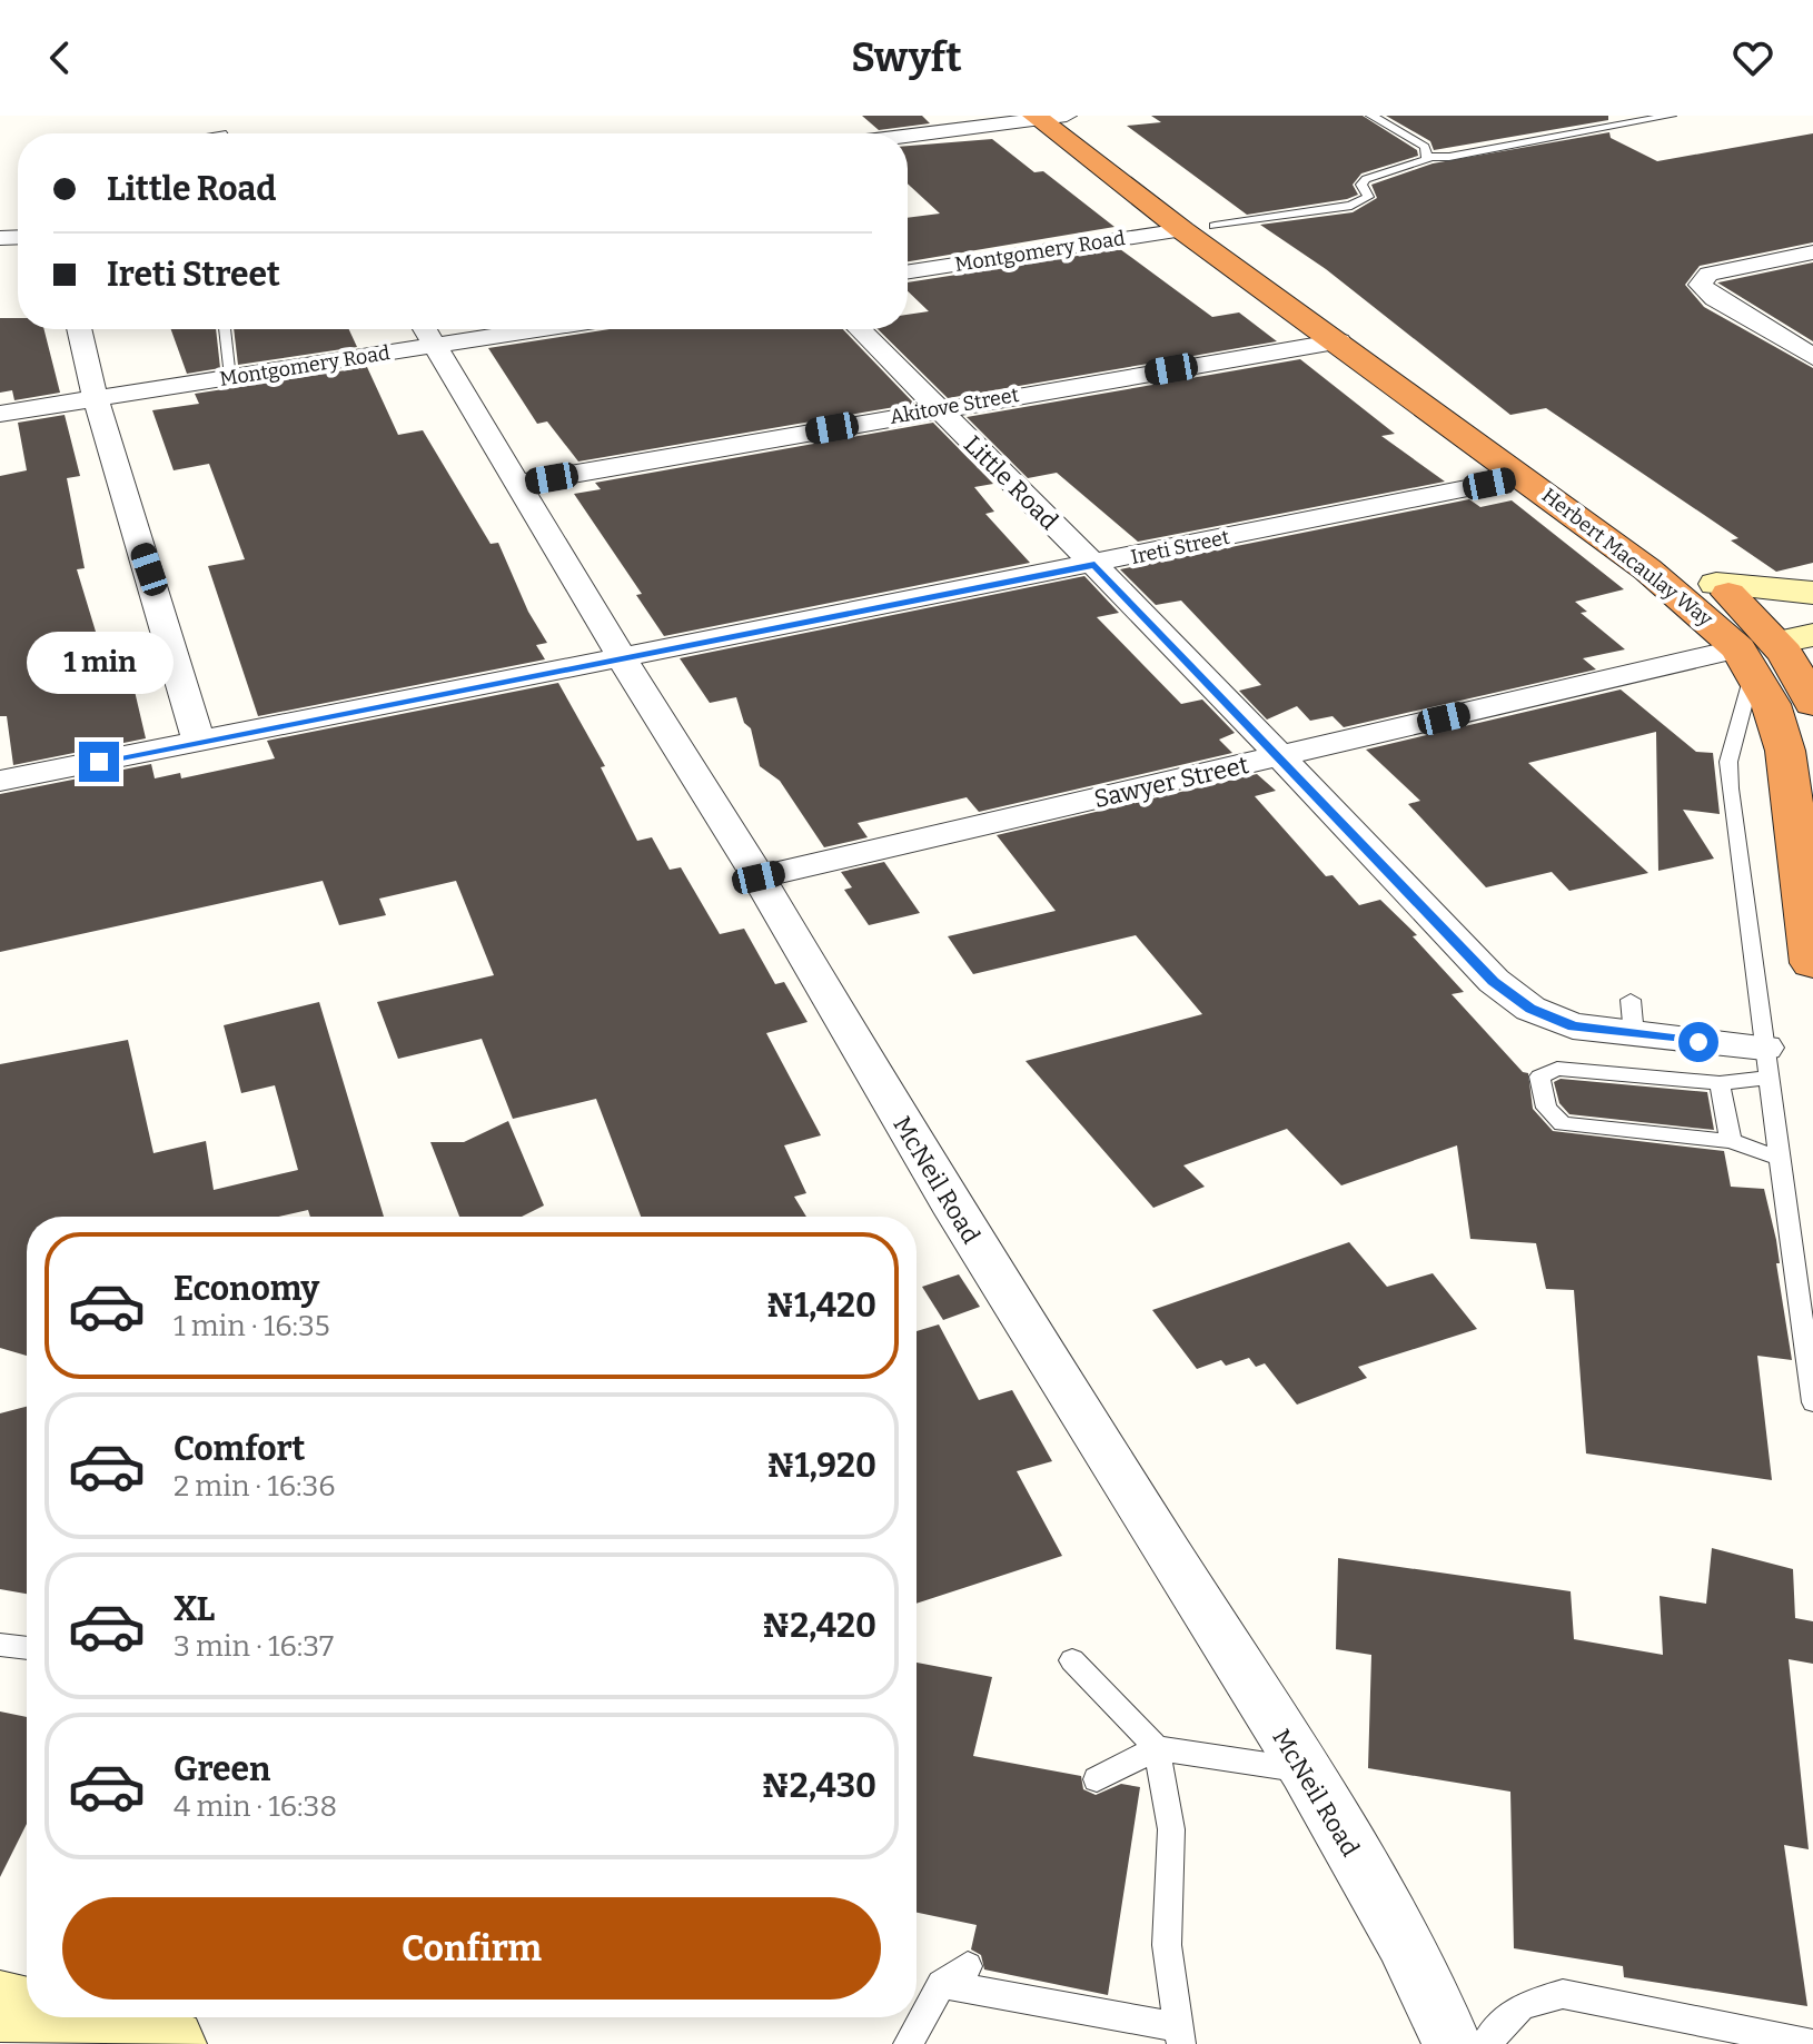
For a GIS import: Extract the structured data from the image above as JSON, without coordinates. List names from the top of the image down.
{
  "streets": {
    "highway": ["Herbert Macaulay Way"],
    "street": [
      "Montgomery Road",
      "Akitove Street",
      "Little Road",
      "Ireti Street",
      "Sawyer Street",
      "McNeil Road"
    ]
  },
  "crossings": [
    ["Montgomery Road", "Herbert Macaulay Way"],
    ["Montgomery Road", "McNeil Road"],
    ["Akitove Street", "Little Road"],
    ["Akitove Street", "Herbert Macaulay Way"],
    ["Akitove Street", "McNeil Road"],
    ["Little Road", "Ireti Street"],
    ["Little Road", "Sawyer Street"],
    ["Ireti Street", "Herbert Macaulay Way"],
    ["Ireti Street", "McNeil Road"],
    ["Herbert Macaulay Way", "Sawyer Street"],
    ["Sawyer Street", "McNeil Road"]
  ],
  "page": {
    "header": "Swyft",
    "banner": ["Little Road", "Ireti Street"],
    "bubble": "1 min",
    "list": [
      {
        "name": "Economy",
        "note": "1 min · 16:35",
        "value": "₦1,420"
      },
      {
        "name": "Comfort",
        "note": "2 min · 16:36",
        "value": "₦1,920"
      },
      {
        "name": "XL",
        "note": "3 min · 16:37",
        "value": "₦2,420"
      },
      {
        "name": "Green",
        "note": "4 min · 16:38",
        "value": "₦2,430"
      }
    ],
    "buttons": "Confirm"
  }
}
